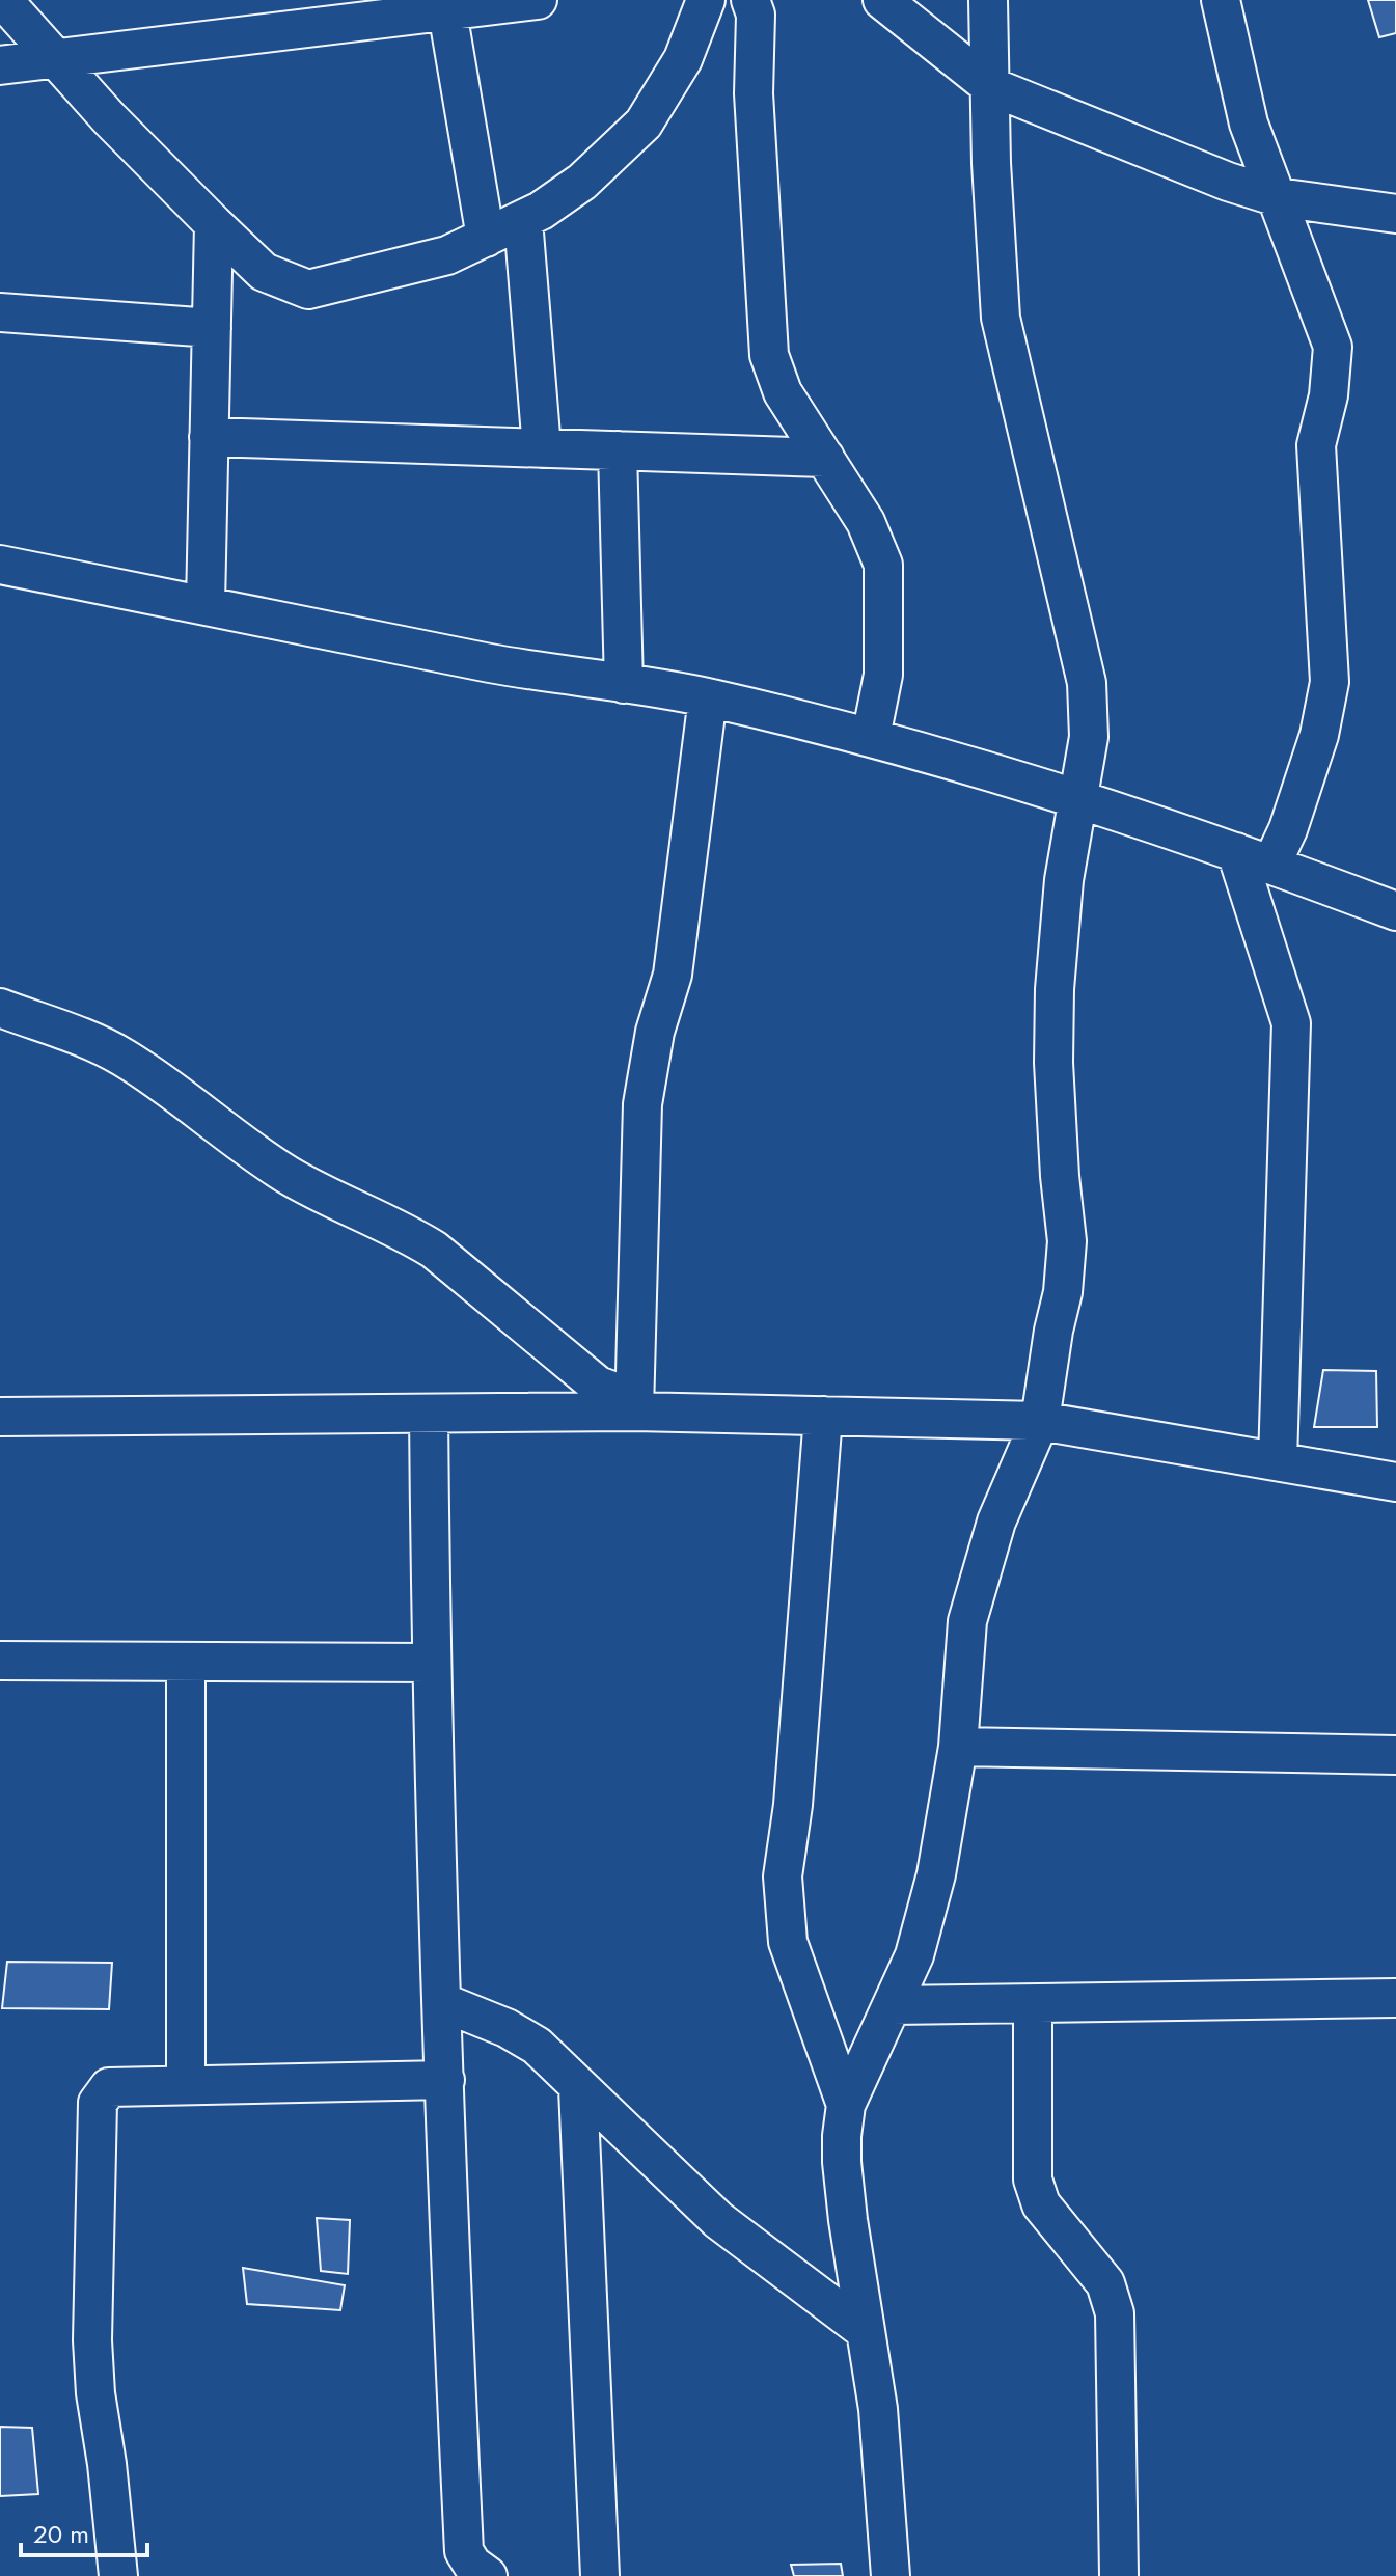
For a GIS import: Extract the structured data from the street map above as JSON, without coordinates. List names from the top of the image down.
{
  "scale_bar": "20 m"
}
